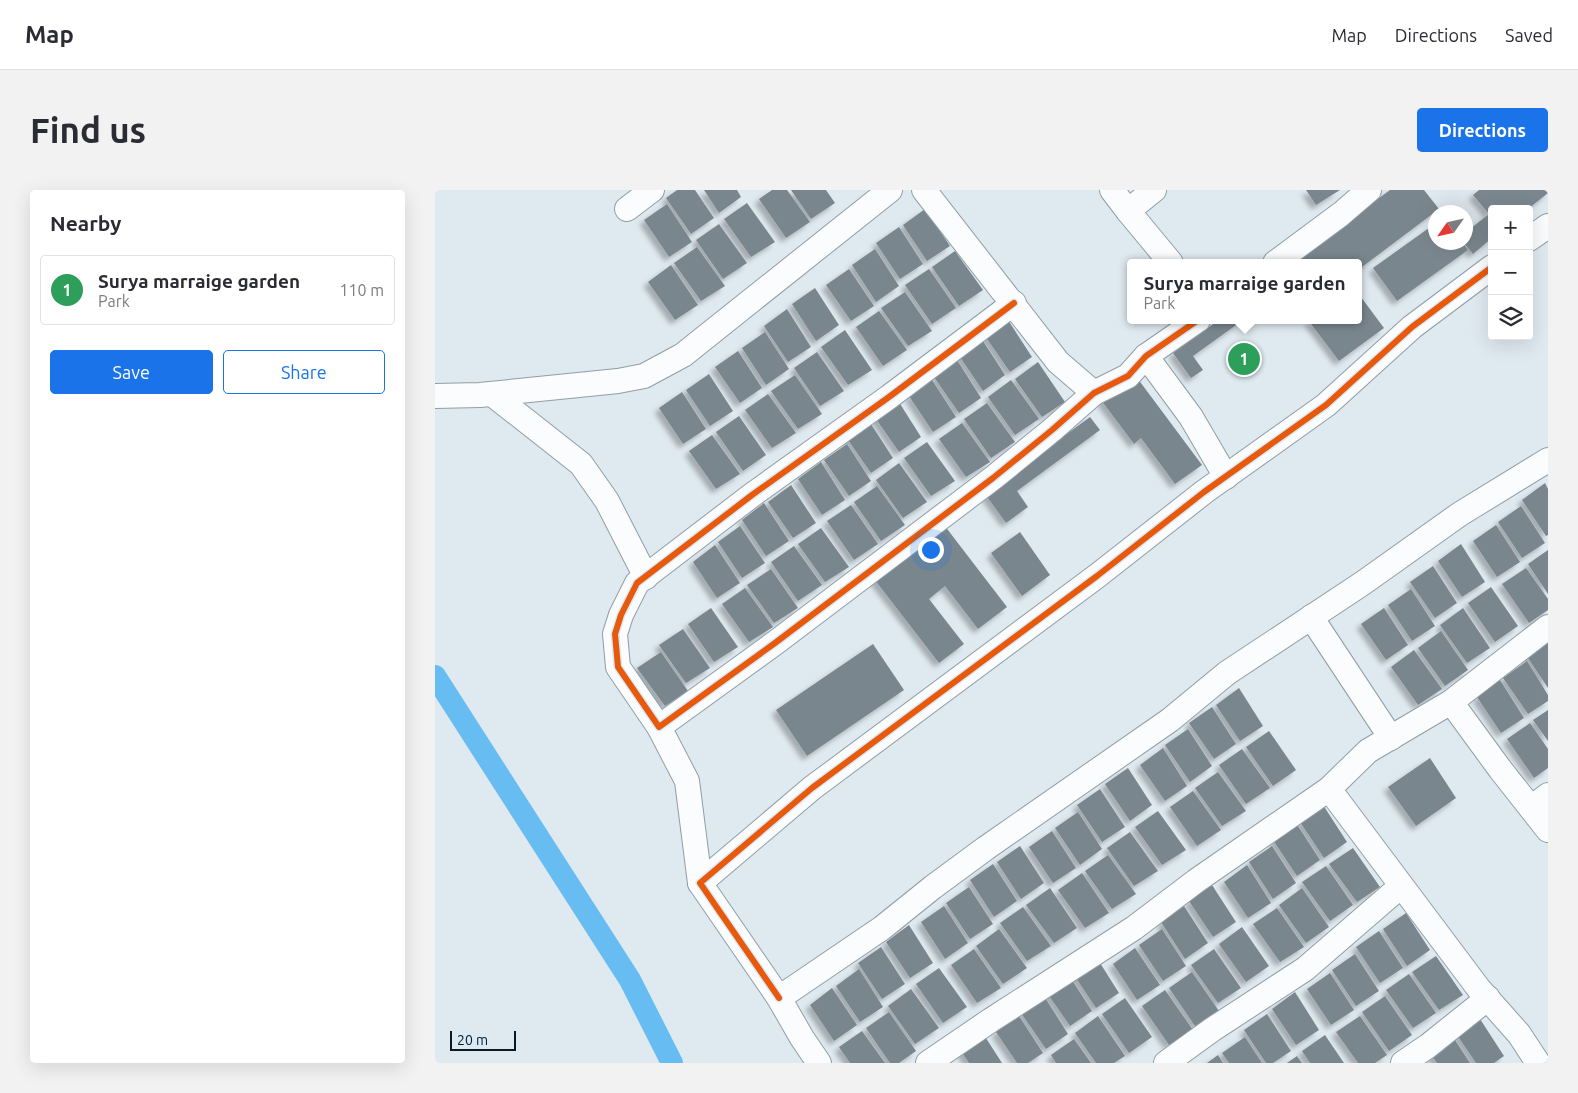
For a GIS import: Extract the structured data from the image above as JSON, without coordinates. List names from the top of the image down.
{
  "scale_bar": "20 m",
  "north": "bottom left",
  "page": {
    "header": "Map",
    "nav": ["Map", "Directions", "Saved"],
    "buttons": [
      "Directions",
      ["Save", "Share"]
    ],
    "title": "Find us",
    "heading": "Nearby",
    "map_buttons": ["+", "−"],
    "list": [
      {
        "mark": "1",
        "name": "Surya marraige garden",
        "note": "Park",
        "value": "110 m"
      }
    ],
    "popup": ["Surya marraige garden", "Park"],
    "pins": "1",
    "scale": "20 m"
  }
}
